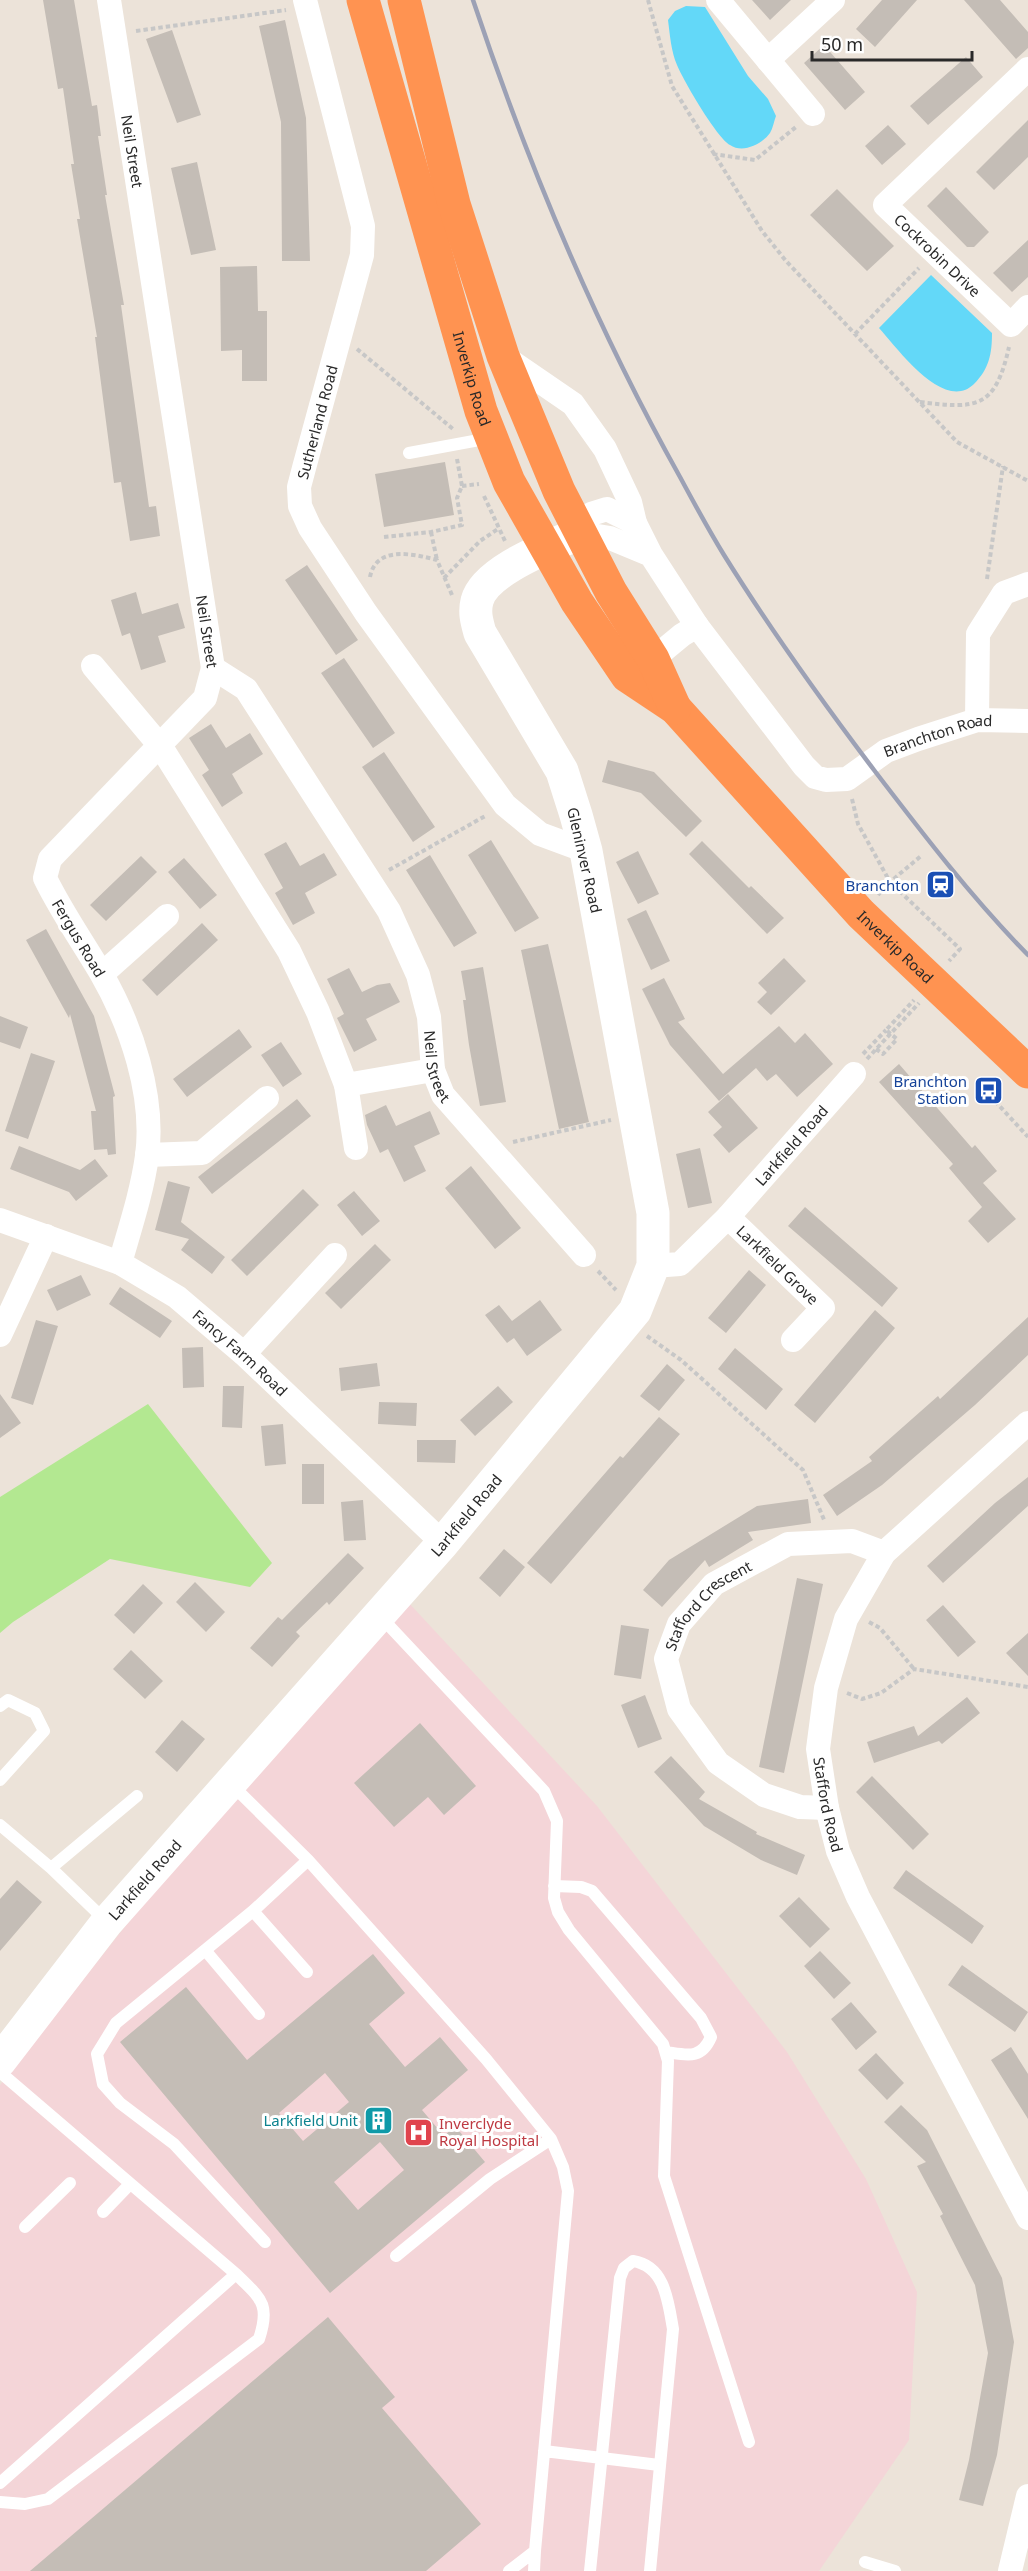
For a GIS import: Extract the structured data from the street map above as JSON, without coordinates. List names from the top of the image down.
{
  "streets": {
    "highway": ["Inverkip Road"],
    "street": [
      "Neil Street",
      "Cockrobin Drive",
      "Sutherland Road",
      "Branchton Road",
      "Gleninver Road",
      "Fergus Road",
      "Larkfield Road",
      "Larkfield Grove",
      "Fancy Farm Road",
      "Stafford Crescent",
      "Stafford Road"
    ]
  },
  "crossings": [
    ["Neil Street", "Fergus Road"],
    ["Sutherland Road", "Gleninver Road"],
    ["Gleninver Road", "Larkfield Road"],
    ["Fergus Road", "Fancy Farm Road"],
    ["Larkfield Road", "Larkfield Grove"],
    ["Larkfield Road", "Fancy Farm Road"],
    ["Stafford Crescent", "Stafford Road"]
  ],
  "places": {
    "station": ["Branchton"],
    "bus stop": ["Branchton Station"],
    "building": ["Larkfield Unit"],
    "hospital": ["Inverclyde Royal Hospital"]
  },
  "scale_bar": "50 m"
}
